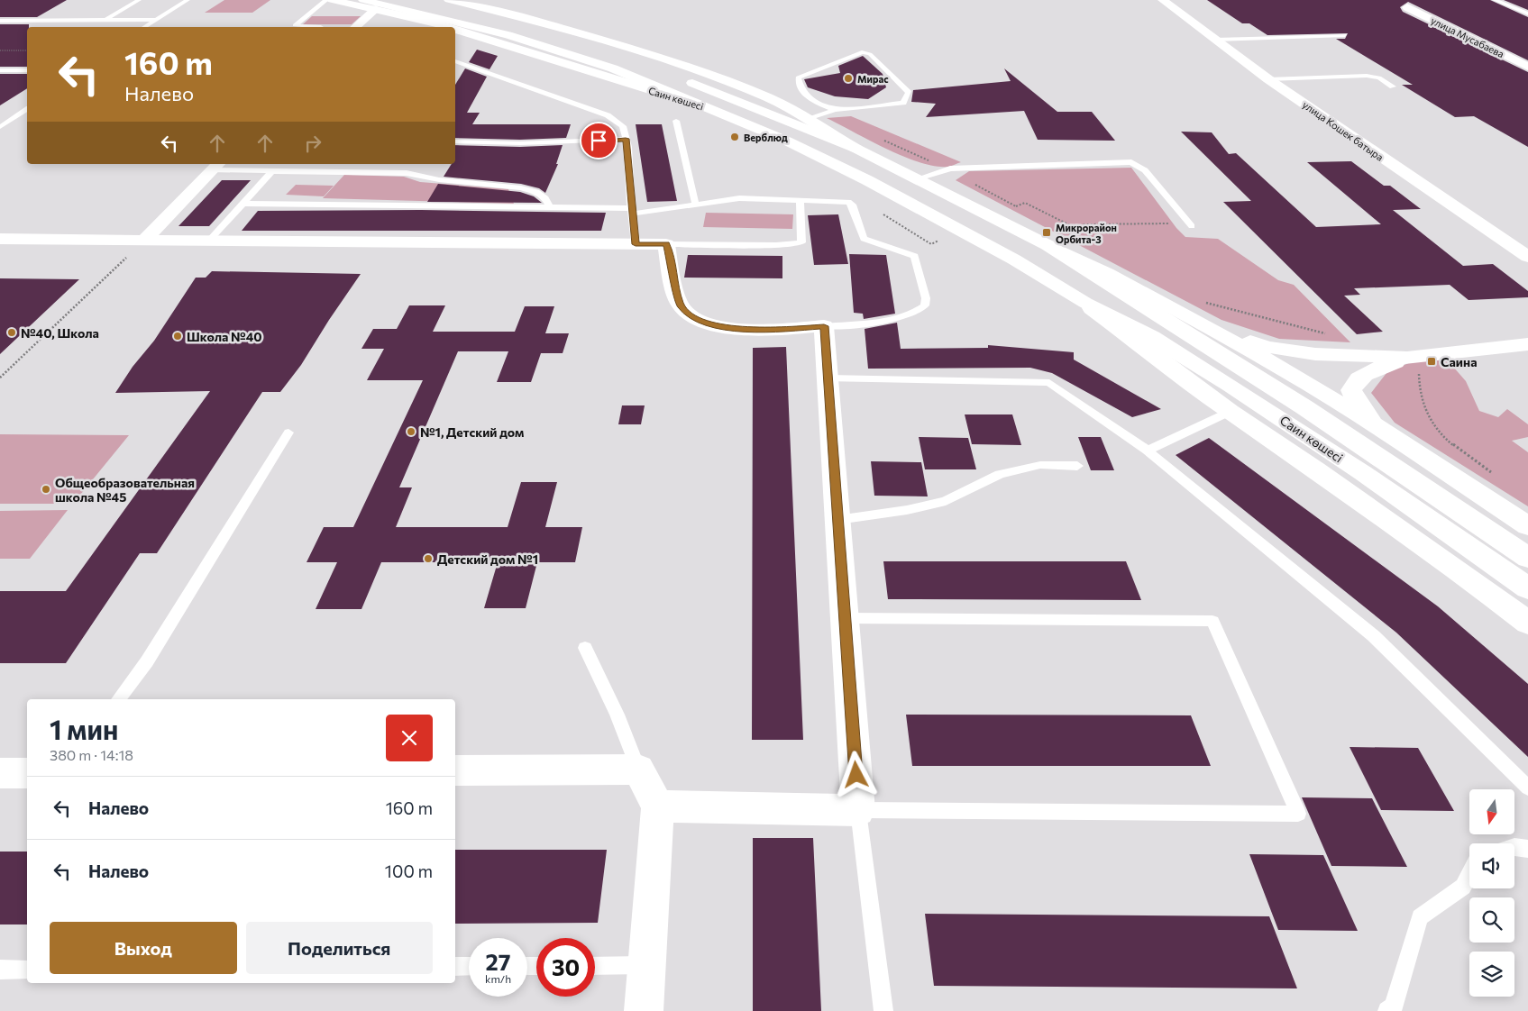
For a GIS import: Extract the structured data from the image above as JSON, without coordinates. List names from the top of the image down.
{
  "streets": {
    "street": ["улица Мусабаева", "Саин көшесі", "улица Кошек батыра"]
  },
  "places": {
    "other": [
      "Мирас",
      "Верблюд",
      "№40, Школа",
      "Школа №40",
      "№1, Детский дом",
      "Общеобразовательная школа №45",
      "Детский дом №1"
    ],
    "transit": ["Микрорайон Орбита-3", "Саина"]
  },
  "north": "bottom",
  "page": {
    "turn": ["160 m", "Налево"],
    "heading": ["1 мин", "380 m · 14:18"],
    "list": [
      {
        "name": "Налево",
        "value": "160 m"
      },
      {
        "name": "Налево",
        "value": "100 m"
      }
    ],
    "buttons": ["Выход", "Поделиться"],
    "speed": "27 km/h",
    "limit": "30"
  }
}
